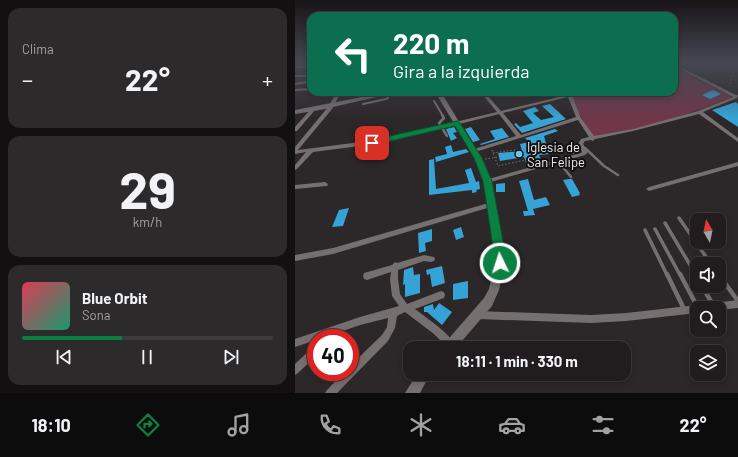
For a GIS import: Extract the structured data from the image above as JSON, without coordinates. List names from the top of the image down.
{
  "places": ["Iglesia de San Felipe"],
  "north": "top",
  "page": {
    "tile": [
      "Clima",
      ["29", "km/h"]
    ],
    "turn": ["220 m", "Gira a la izquierda"],
    "heat": ["−", "22°", "+"],
    "song": ["Blue Orbit", "Sona"],
    "limit": "40",
    "trip": "18:11 · 1 min · 330 m",
    "tabs": ["18:10", "22°"]
  }
}
